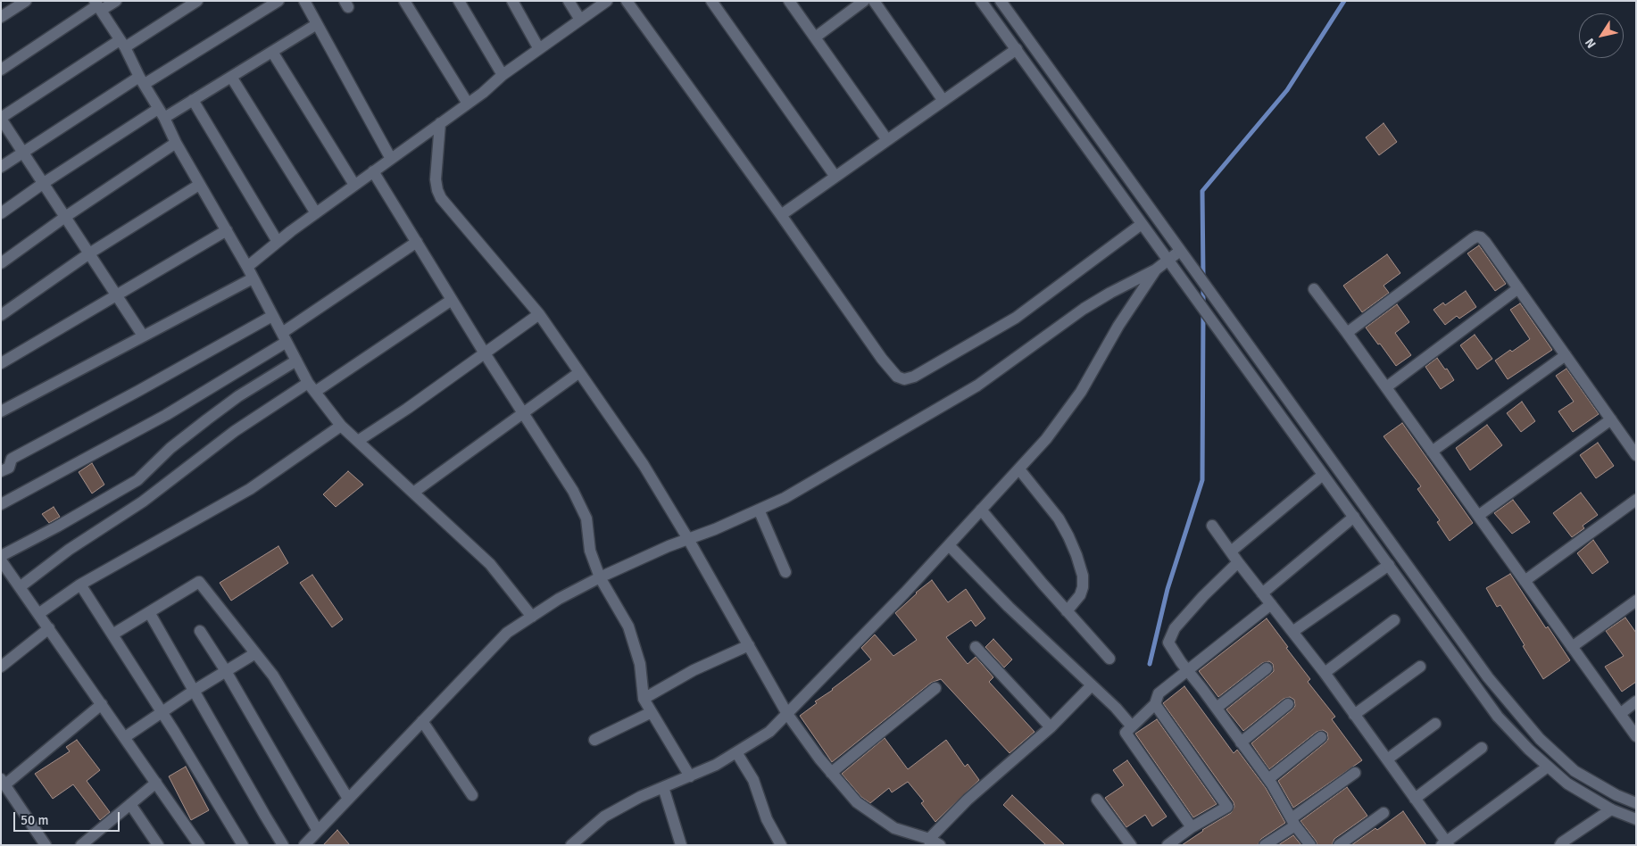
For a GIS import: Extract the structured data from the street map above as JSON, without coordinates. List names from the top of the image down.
{
  "scale_bar": "50 m",
  "north": "bottom left"
}
